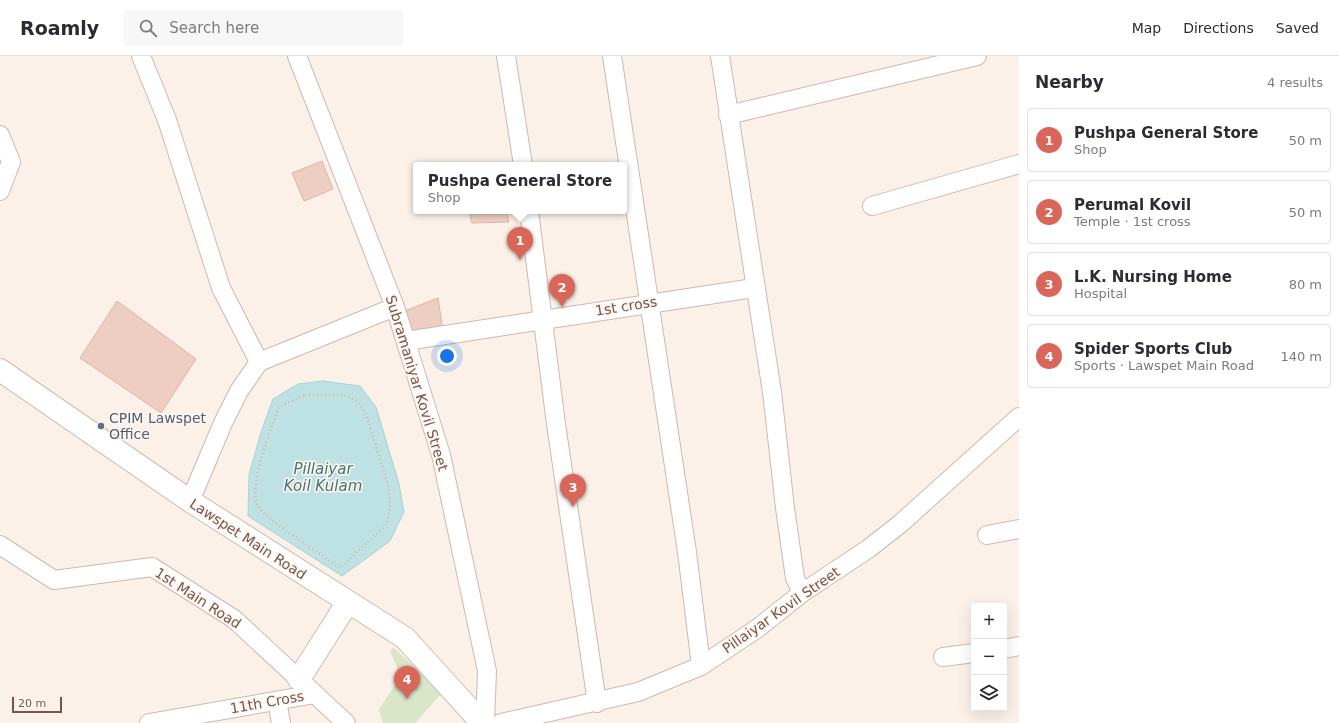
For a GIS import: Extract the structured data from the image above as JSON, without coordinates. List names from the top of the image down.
{
  "streets": {
    "street": [
      "1st cross",
      "Subramaniyar Kovil Street",
      "Lawspet Main Road",
      "1st Main Road",
      "Pillaiyar Kovil Street",
      "11th Cross"
    ]
  },
  "crossings": [
    ["1st cross", "Subramaniyar Kovil Street"],
    ["1st Main Road", "11th Cross"]
  ],
  "water": ["Pillaiyar Koil Kulam"],
  "places": ["CPIM Lawspet Office"],
  "scale_bar": "20 m",
  "page": {
    "header": "Roamly",
    "search": "Search here",
    "nav": ["Map", "Directions", "Saved"],
    "heading": ["Nearby", "4 results"],
    "list": [
      {
        "mark": "1",
        "name": "Pushpa General Store",
        "note": "Shop",
        "value": "50 m"
      },
      {
        "mark": "2",
        "name": "Perumal Kovil",
        "note": "Temple · 1st cross",
        "value": "50 m"
      },
      {
        "mark": "3",
        "name": "L.K. Nursing Home",
        "note": "Hospital",
        "value": "80 m"
      },
      {
        "mark": "4",
        "name": "Spider Sports Club",
        "note": "Sports · Lawspet Main Road",
        "value": "140 m"
      }
    ],
    "popup": ["Pushpa General Store", "Shop"],
    "pins": [
      "1",
      "2",
      "3",
      "4"
    ],
    "map_buttons": ["+", "−"],
    "scale": "20 m"
  }
}
